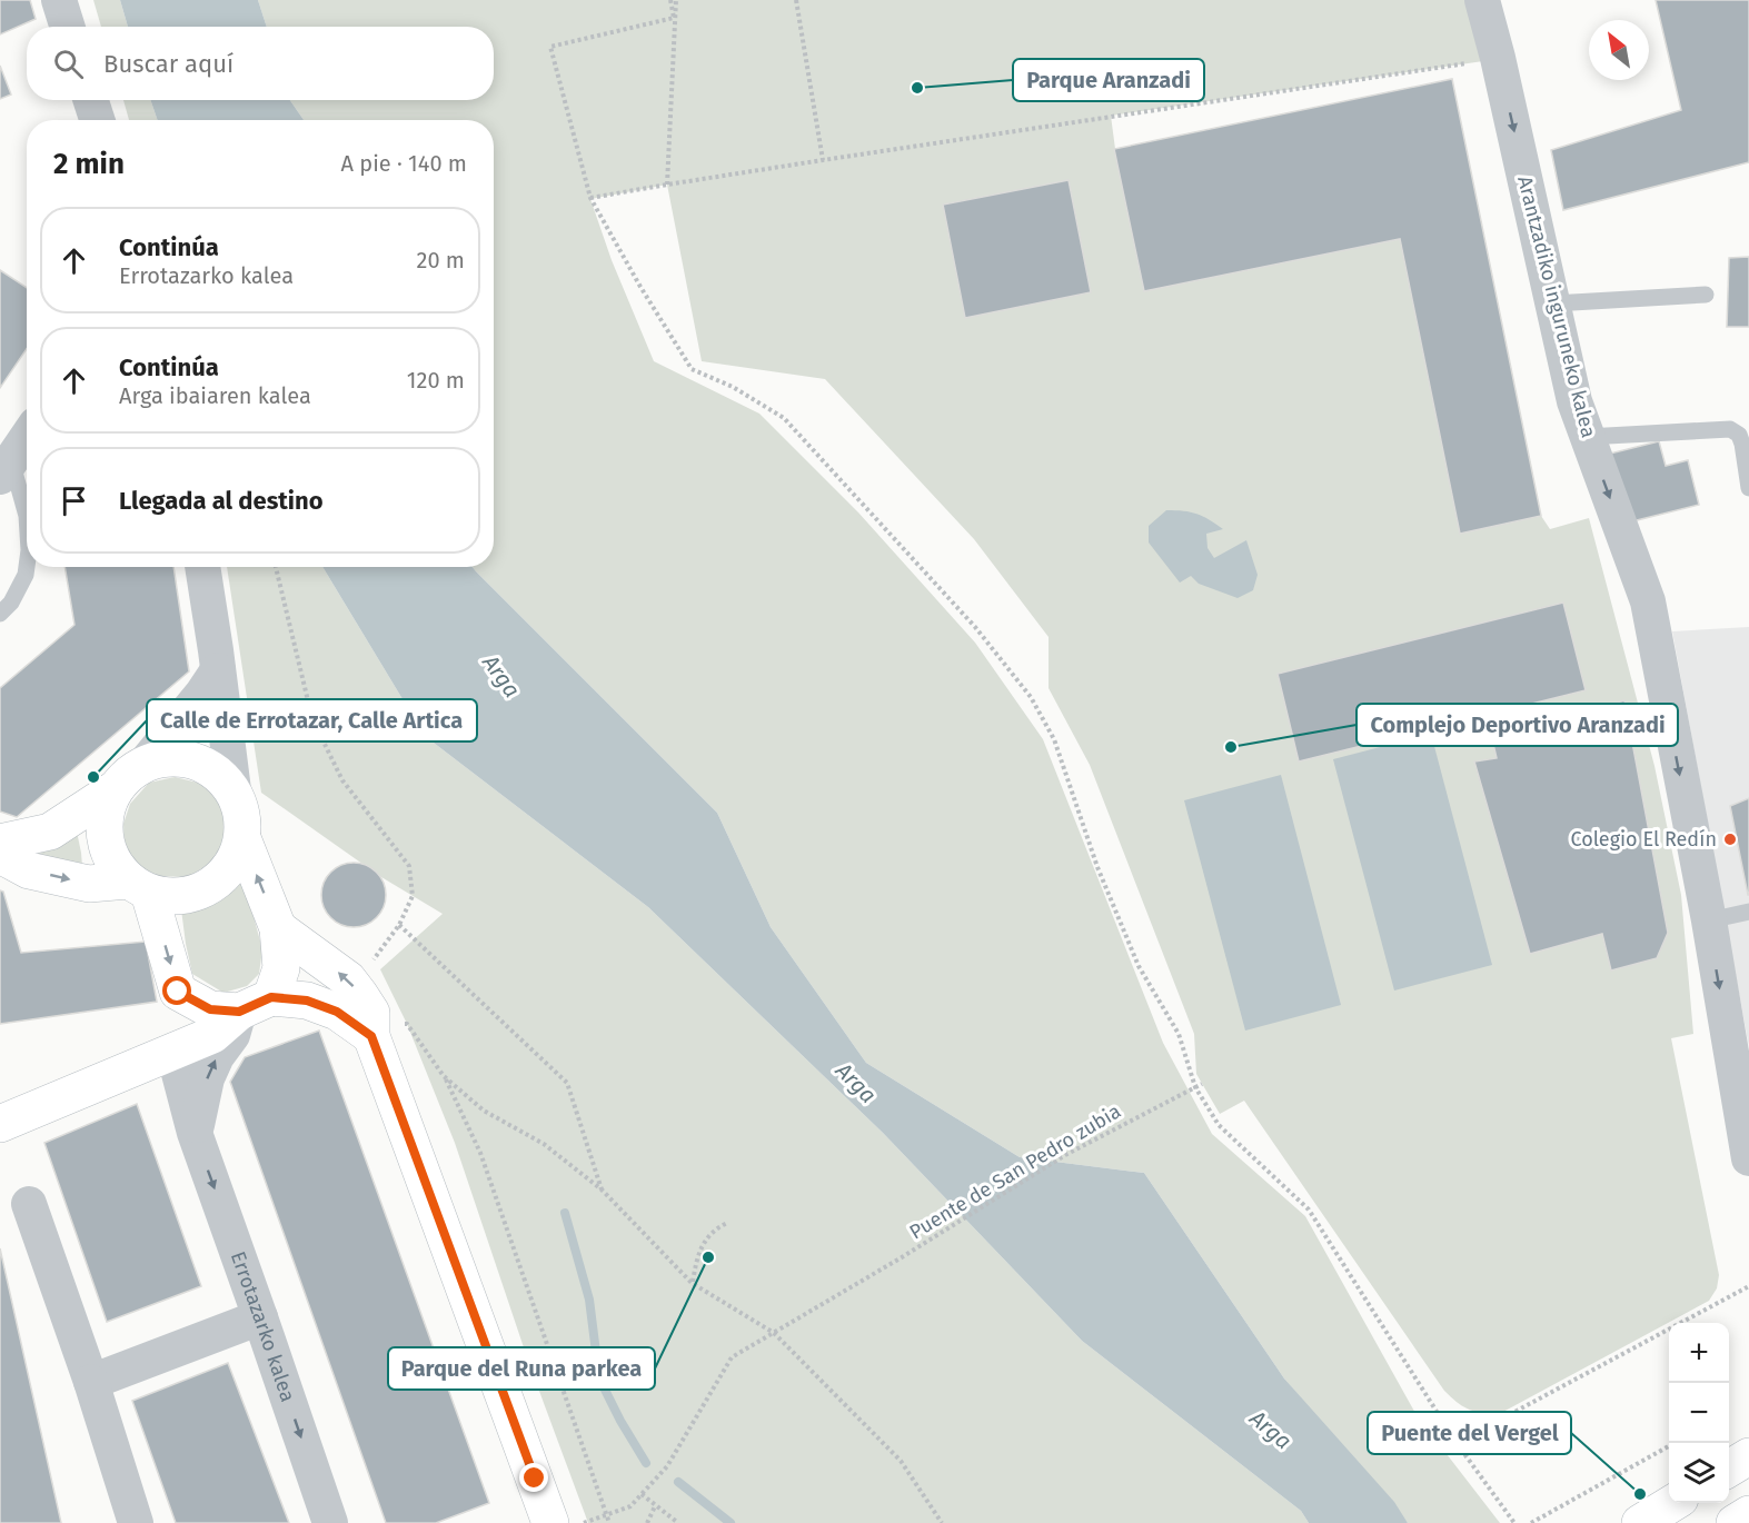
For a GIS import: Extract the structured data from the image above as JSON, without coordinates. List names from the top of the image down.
{
  "streets": {
    "street": ["Arantzadiko inguruneko kalea", "Errotazarko kalea"],
    "path": ["Puente de San Pedro zubia"]
  },
  "one_way": ["Arantzadiko inguruneko kalea"],
  "water": ["Arga"],
  "places": [
    "Parque Aranzadi",
    "Complejo Deportivo Aranzadi",
    "Calle de Errotazar, Calle Artica",
    "Colegio El Redín",
    "Parque del Runa parkea",
    "Puente del Vergel"
  ],
  "north": "top left",
  "page": {
    "search": "Buscar aquí",
    "heading": ["2 min", "A pie · 140 m"],
    "list": [
      ["Continúa", "Errotazarko kalea", "20 m"],
      ["Continúa", "Arga ibaiaren kalea", "120 m"],
      "Llegada al destino"
    ],
    "map_buttons": ["+", "−"]
  }
}
